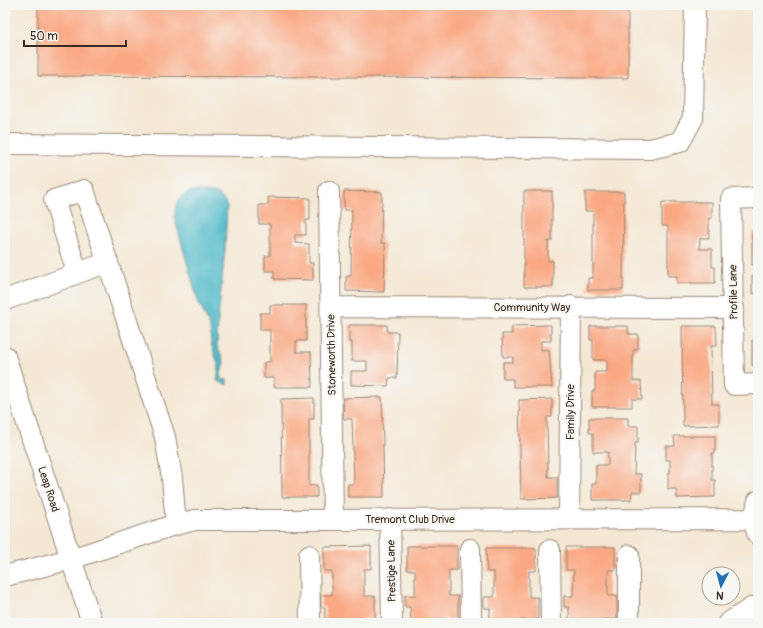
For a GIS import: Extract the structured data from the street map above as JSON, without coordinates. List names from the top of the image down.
{
  "streets": {
    "street": [
      "Profile Lane",
      "Community Way",
      "Stoneworth Drive",
      "Family Drive",
      "Leap Road",
      "Tremont Club Drive",
      "Prestige Lane"
    ]
  },
  "crossings": [
    ["Profile Lane", "Community Way"],
    ["Community Way", "Stoneworth Drive"],
    ["Community Way", "Family Drive"],
    ["Stoneworth Drive", "Tremont Club Drive"],
    ["Family Drive", "Tremont Club Drive"],
    ["Leap Road", "Tremont Club Drive"],
    ["Tremont Club Drive", "Prestige Lane"]
  ],
  "scale_bar": "50 m",
  "north": "bottom"
}
